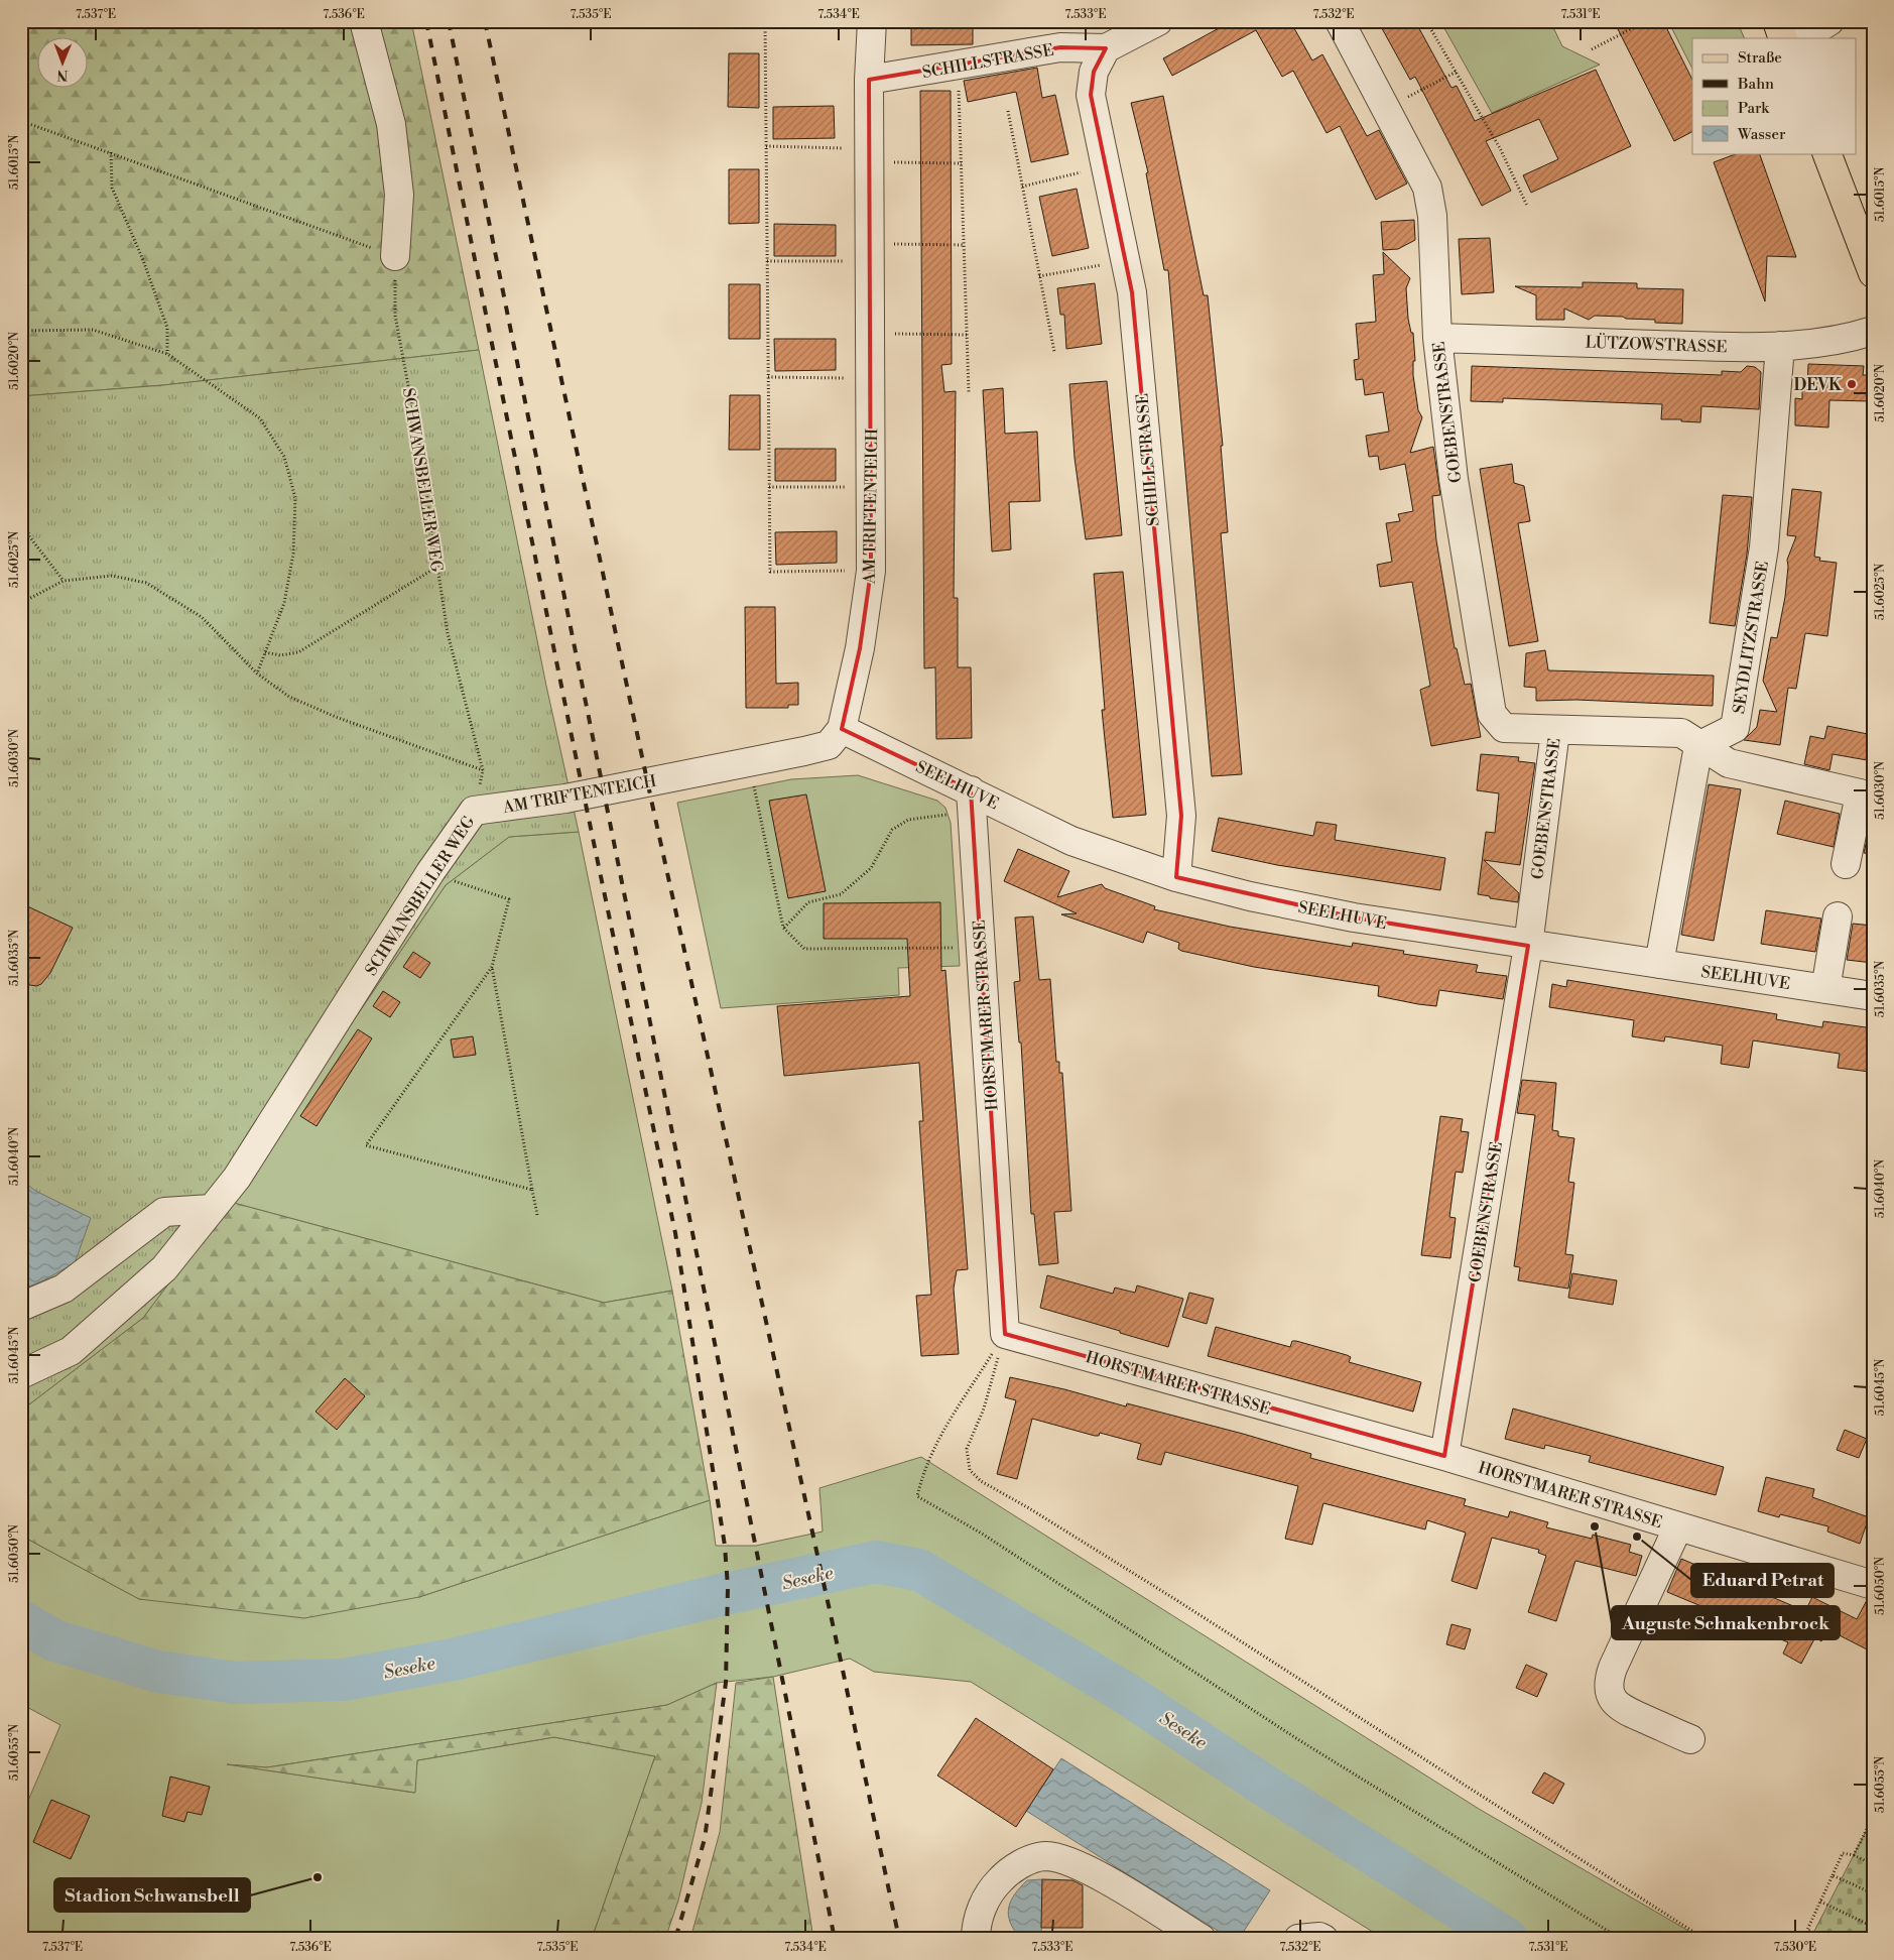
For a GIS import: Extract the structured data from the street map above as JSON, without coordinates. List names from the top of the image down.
{
  "streets": {
    "street": [
      "SCHILLSTRASSE",
      "LÜTZOWSTRASSE",
      "GOEBENSTRASSE",
      "SCHWANSBELLER WEG",
      "AM TRIFTENTEICH",
      "SEYDLITZSTRASSE",
      "SEELHUVE",
      "HORSTMARER STRASSE"
    ]
  },
  "crossings": [
    ["SCHILLSTRASSE", "AM TRIFTENTEICH"],
    ["SCHILLSTRASSE", "SEELHUVE"],
    ["LÜTZOWSTRASSE", "GOEBENSTRASSE"],
    ["LÜTZOWSTRASSE", "SEYDLITZSTRASSE"],
    ["GOEBENSTRASSE", "SEELHUVE"],
    ["GOEBENSTRASSE", "HORSTMARER STRASSE"],
    ["SCHWANSBELLER WEG", "AM TRIFTENTEICH"],
    ["AM TRIFTENTEICH", "SEELHUVE"],
    ["SEELHUVE", "HORSTMARER STRASSE"]
  ],
  "water": ["Seseke"],
  "places": [
    "DEVK",
    "Auguste Schnakenbrock",
    "Eduard Petrat",
    "Stadion Schwansbell"
  ],
  "legend": [
    "Straße",
    "Bahn",
    "Park",
    "Wasser"
  ],
  "north": "bottom",
  "coordinates": [
    "7.537°E",
    "7.536°E",
    "7.535°E",
    "7.534°E",
    "7.533°E",
    "7.532°E",
    "7.531°E",
    "51.6015°N",
    "51.6020°N",
    "51.6025°N",
    "51.6030°N",
    "51.6035°N",
    "51.6040°N",
    "51.6045°N",
    "51.6050°N",
    "51.6055°N",
    "7.530°E"
  ]
}
